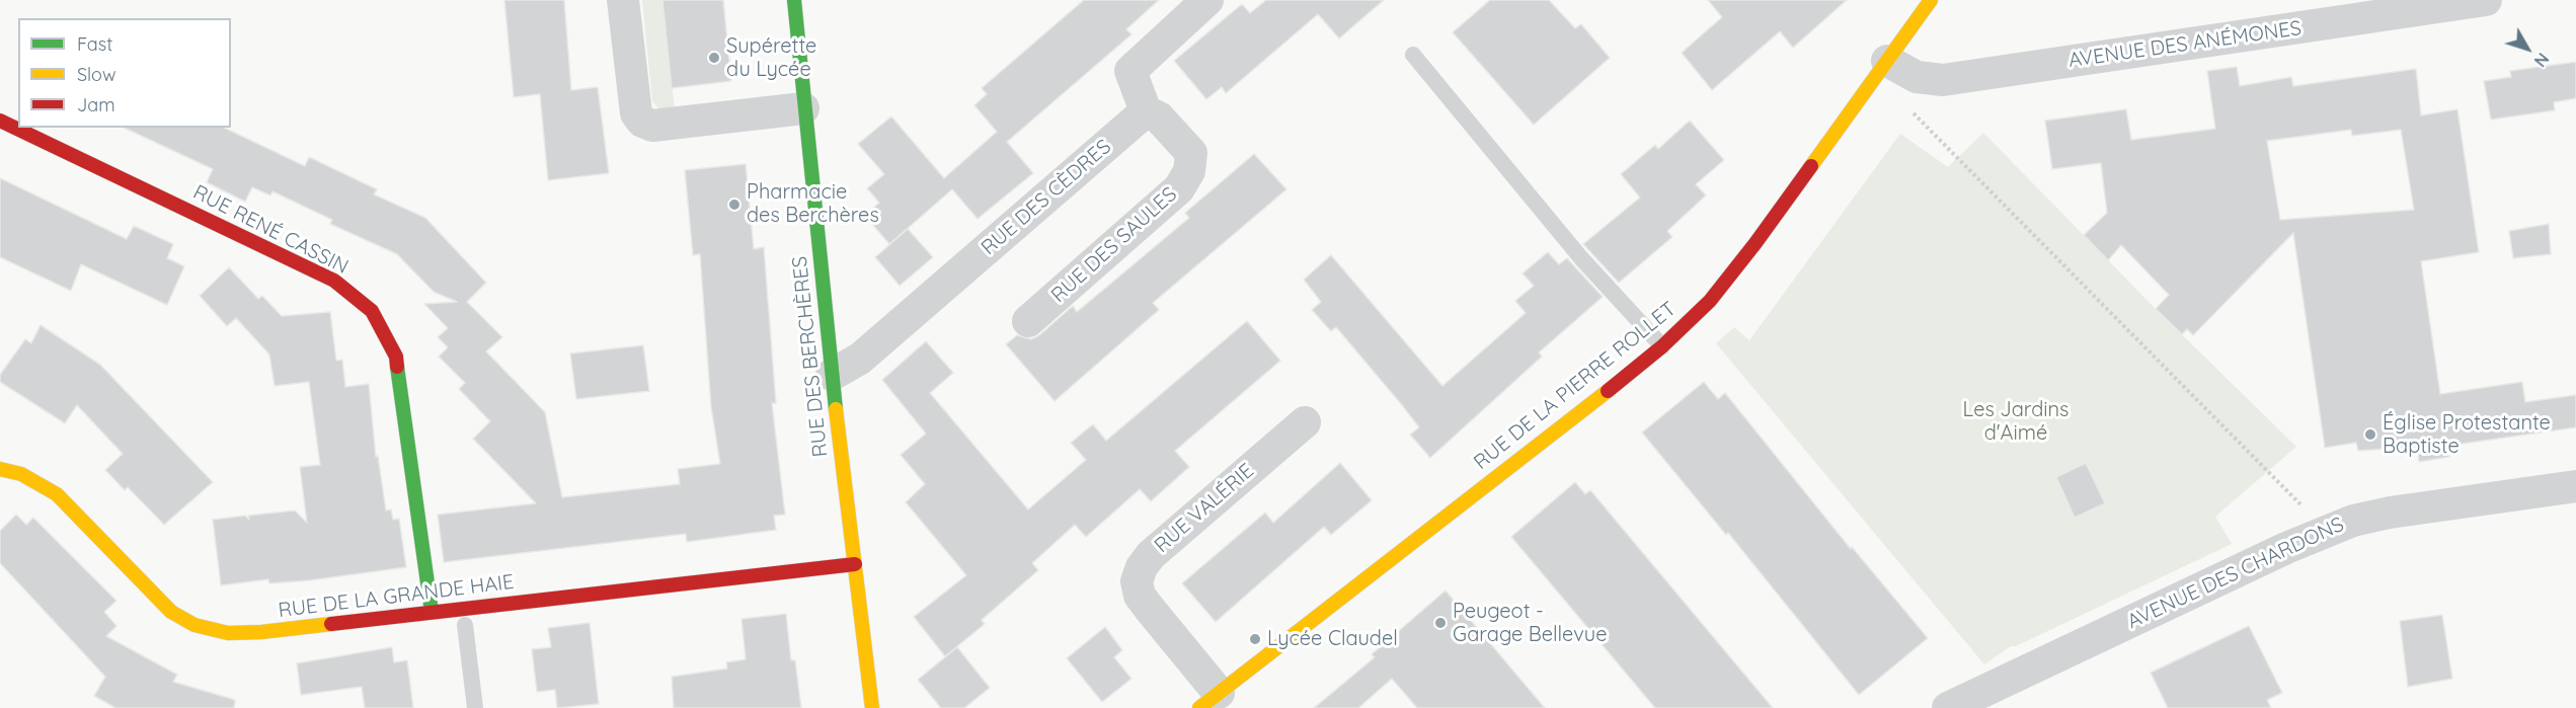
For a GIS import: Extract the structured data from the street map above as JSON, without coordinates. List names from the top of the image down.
{
  "streets": {
    "street": [
      "AVENUE DES ANÉMONES",
      "RUE DES CÈDRES",
      "RUE RENÉ CASSIN",
      "RUE DES SAULES",
      "RUE DES BERCHÈRES",
      "RUE DE LA PIERRE ROLLET",
      "RUE VALÉRIE",
      "AVENUE DES CHARDONS",
      "RUE DE LA GRANDE HAIE"
    ]
  },
  "crossings": [
    ["AVENUE DES ANÉMONES", "RUE DE LA PIERRE ROLLET"],
    ["RUE DES CÈDRES", "RUE DES SAULES"],
    ["RUE DES CÈDRES", "RUE DES BERCHÈRES"],
    ["RUE RENÉ CASSIN", "RUE DE LA GRANDE HAIE"],
    ["RUE DES BERCHÈRES", "RUE DE LA GRANDE HAIE"],
    ["RUE DE LA PIERRE ROLLET", "RUE VALÉRIE"]
  ],
  "parks": ["Les Jardins d'Aimé"],
  "places": [
    "Supérette du Lycée",
    "Pharmacie des Berchères",
    "Église Protestante Baptiste",
    "Peugeot - Garage Bellevue",
    "Lycée Claudel"
  ],
  "legend": ["Fast", "Slow", "Jam"],
  "north": "bottom right"
}
